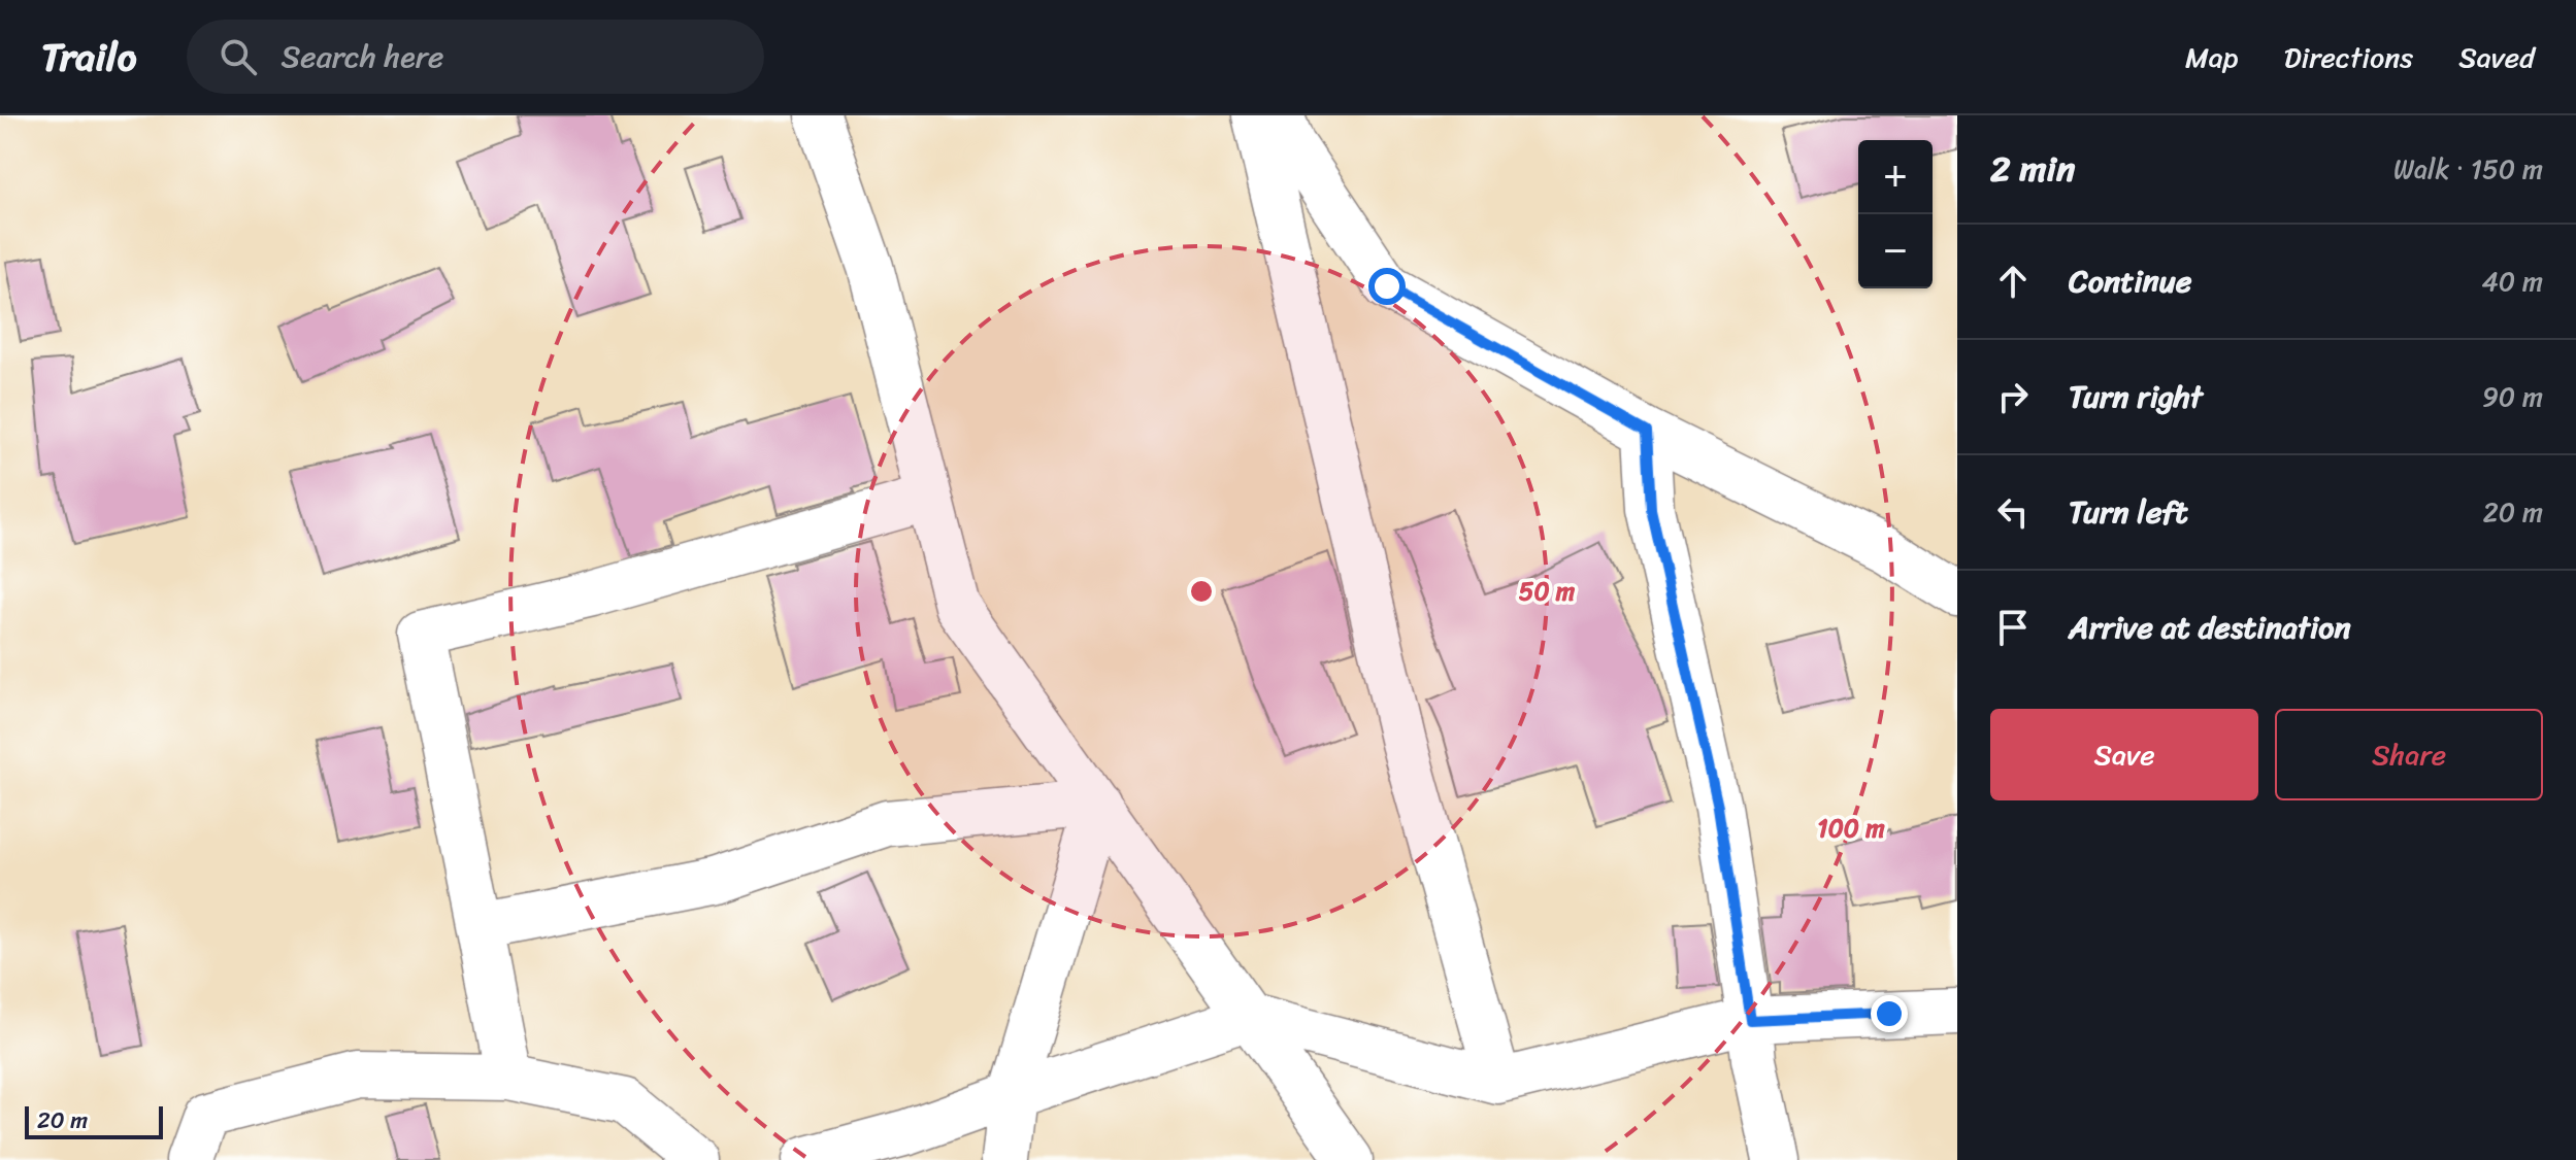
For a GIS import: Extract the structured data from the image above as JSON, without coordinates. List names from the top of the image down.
{
  "scale_bar": "20 m",
  "page": {
    "header": "Trailo",
    "search": "Search here",
    "nav": ["Map", "Directions", "Saved"],
    "heading": ["2 min", "Walk · 150 m"],
    "map_buttons": ["+", "−"],
    "list": [
      ["Continue", "40 m"],
      ["Turn right", "90 m"],
      ["Turn left", "20 m"],
      "Arrive at destination"
    ],
    "buttons": ["Save", "Share"],
    "scale": "20 m"
  },
  "rings": ["50 m", "100 m"]
}
